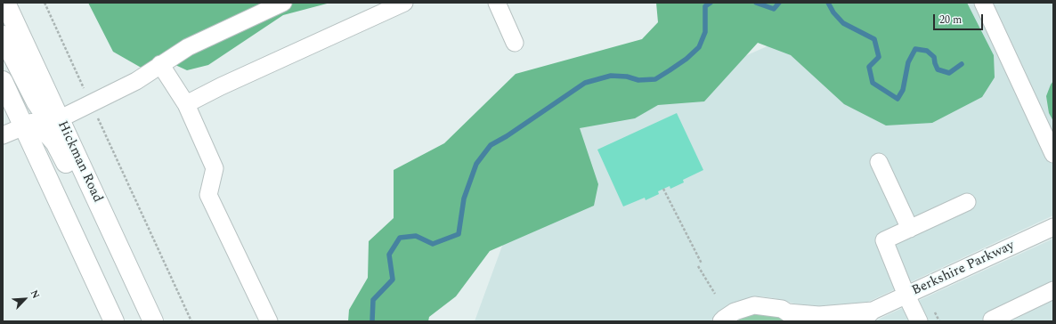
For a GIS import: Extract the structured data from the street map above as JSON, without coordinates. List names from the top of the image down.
{
  "streets": {
    "highway": ["Hickman Road"],
    "street": ["Berkshire Parkway"]
  },
  "scale_bar": "20 m",
  "north": "top right"
}
